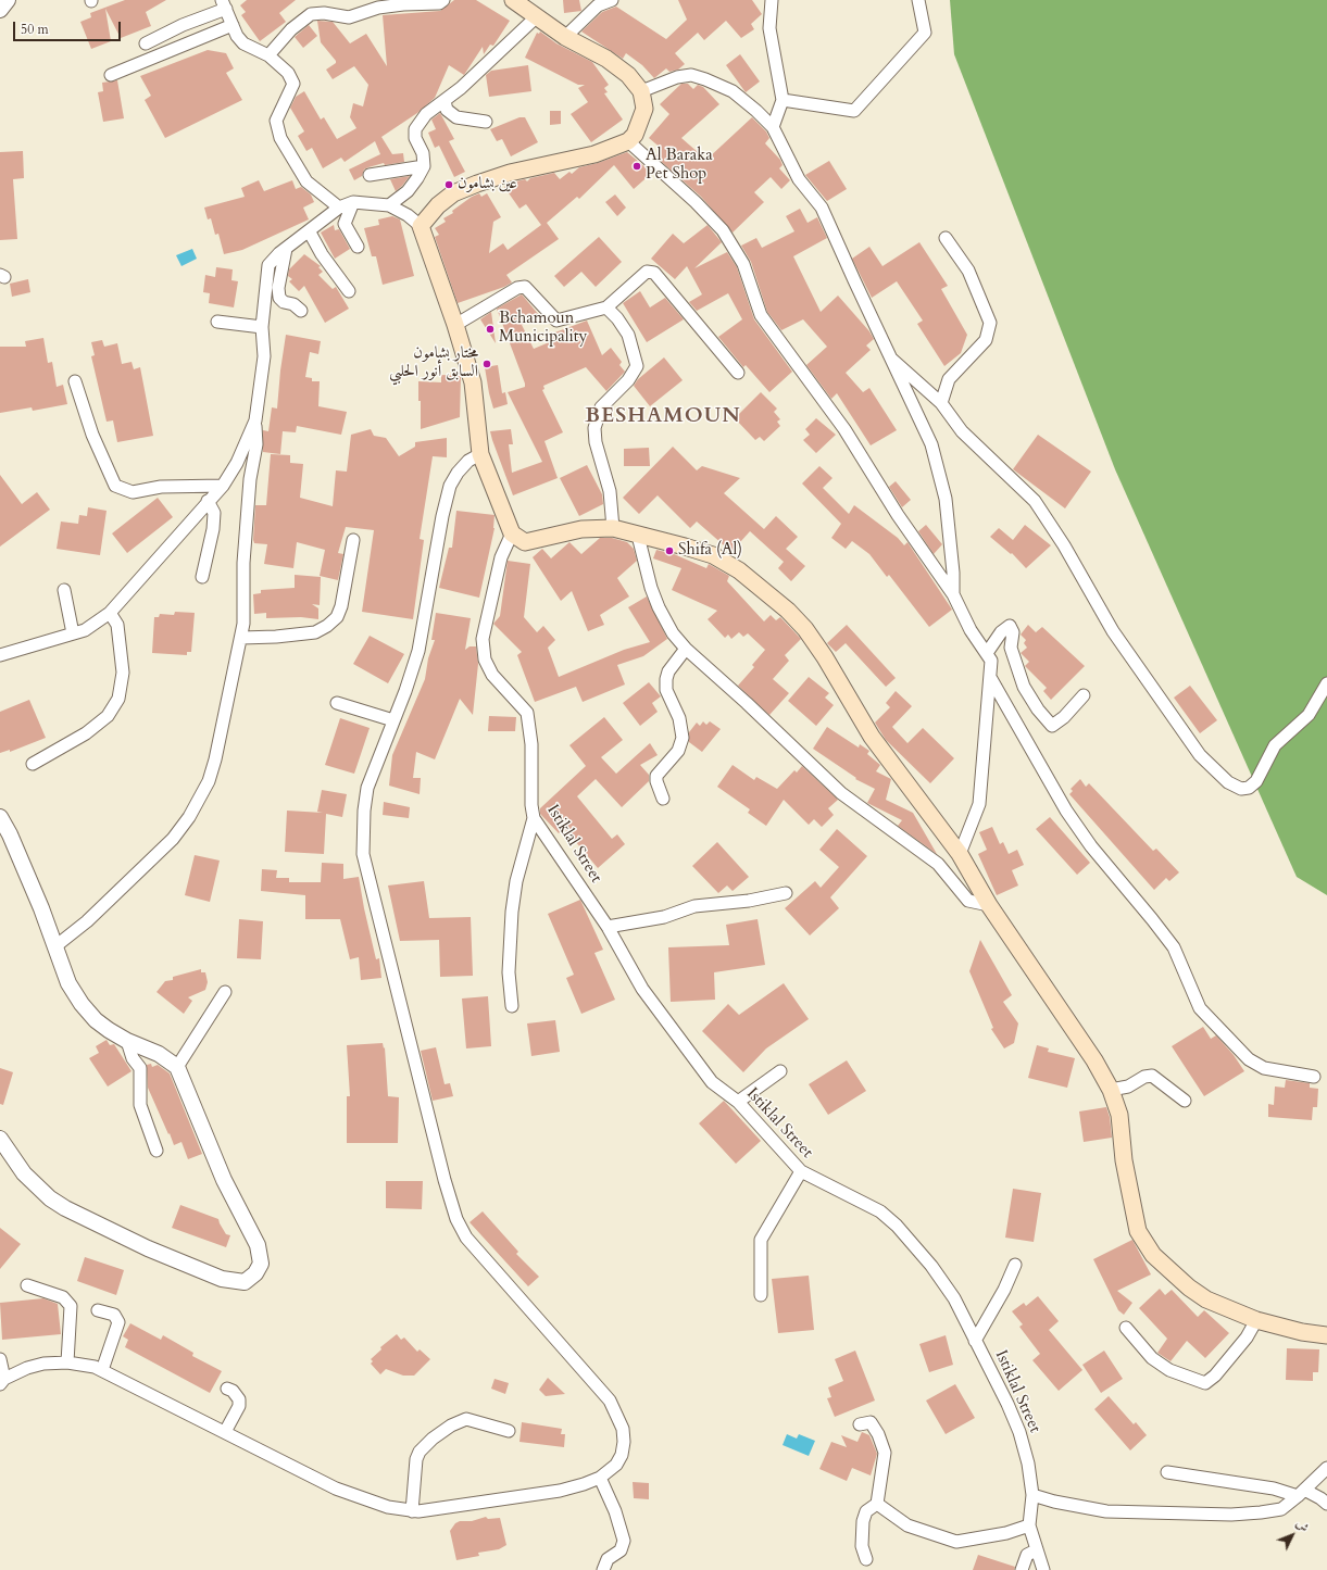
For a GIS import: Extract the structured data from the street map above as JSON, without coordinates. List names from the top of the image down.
{
  "streets": {
    "street": ["Istiklal Street"]
  },
  "districts": ["BESHAMOUN"],
  "places": [
    "Al Baraka Pet Shop",
    "عين بشامون",
    "Bchamoun Municipality",
    "مختار بشامون السابق أنور الحلبي",
    "Shifa (Al)"
  ],
  "scale_bar": "50 m",
  "north": "top right"
}
